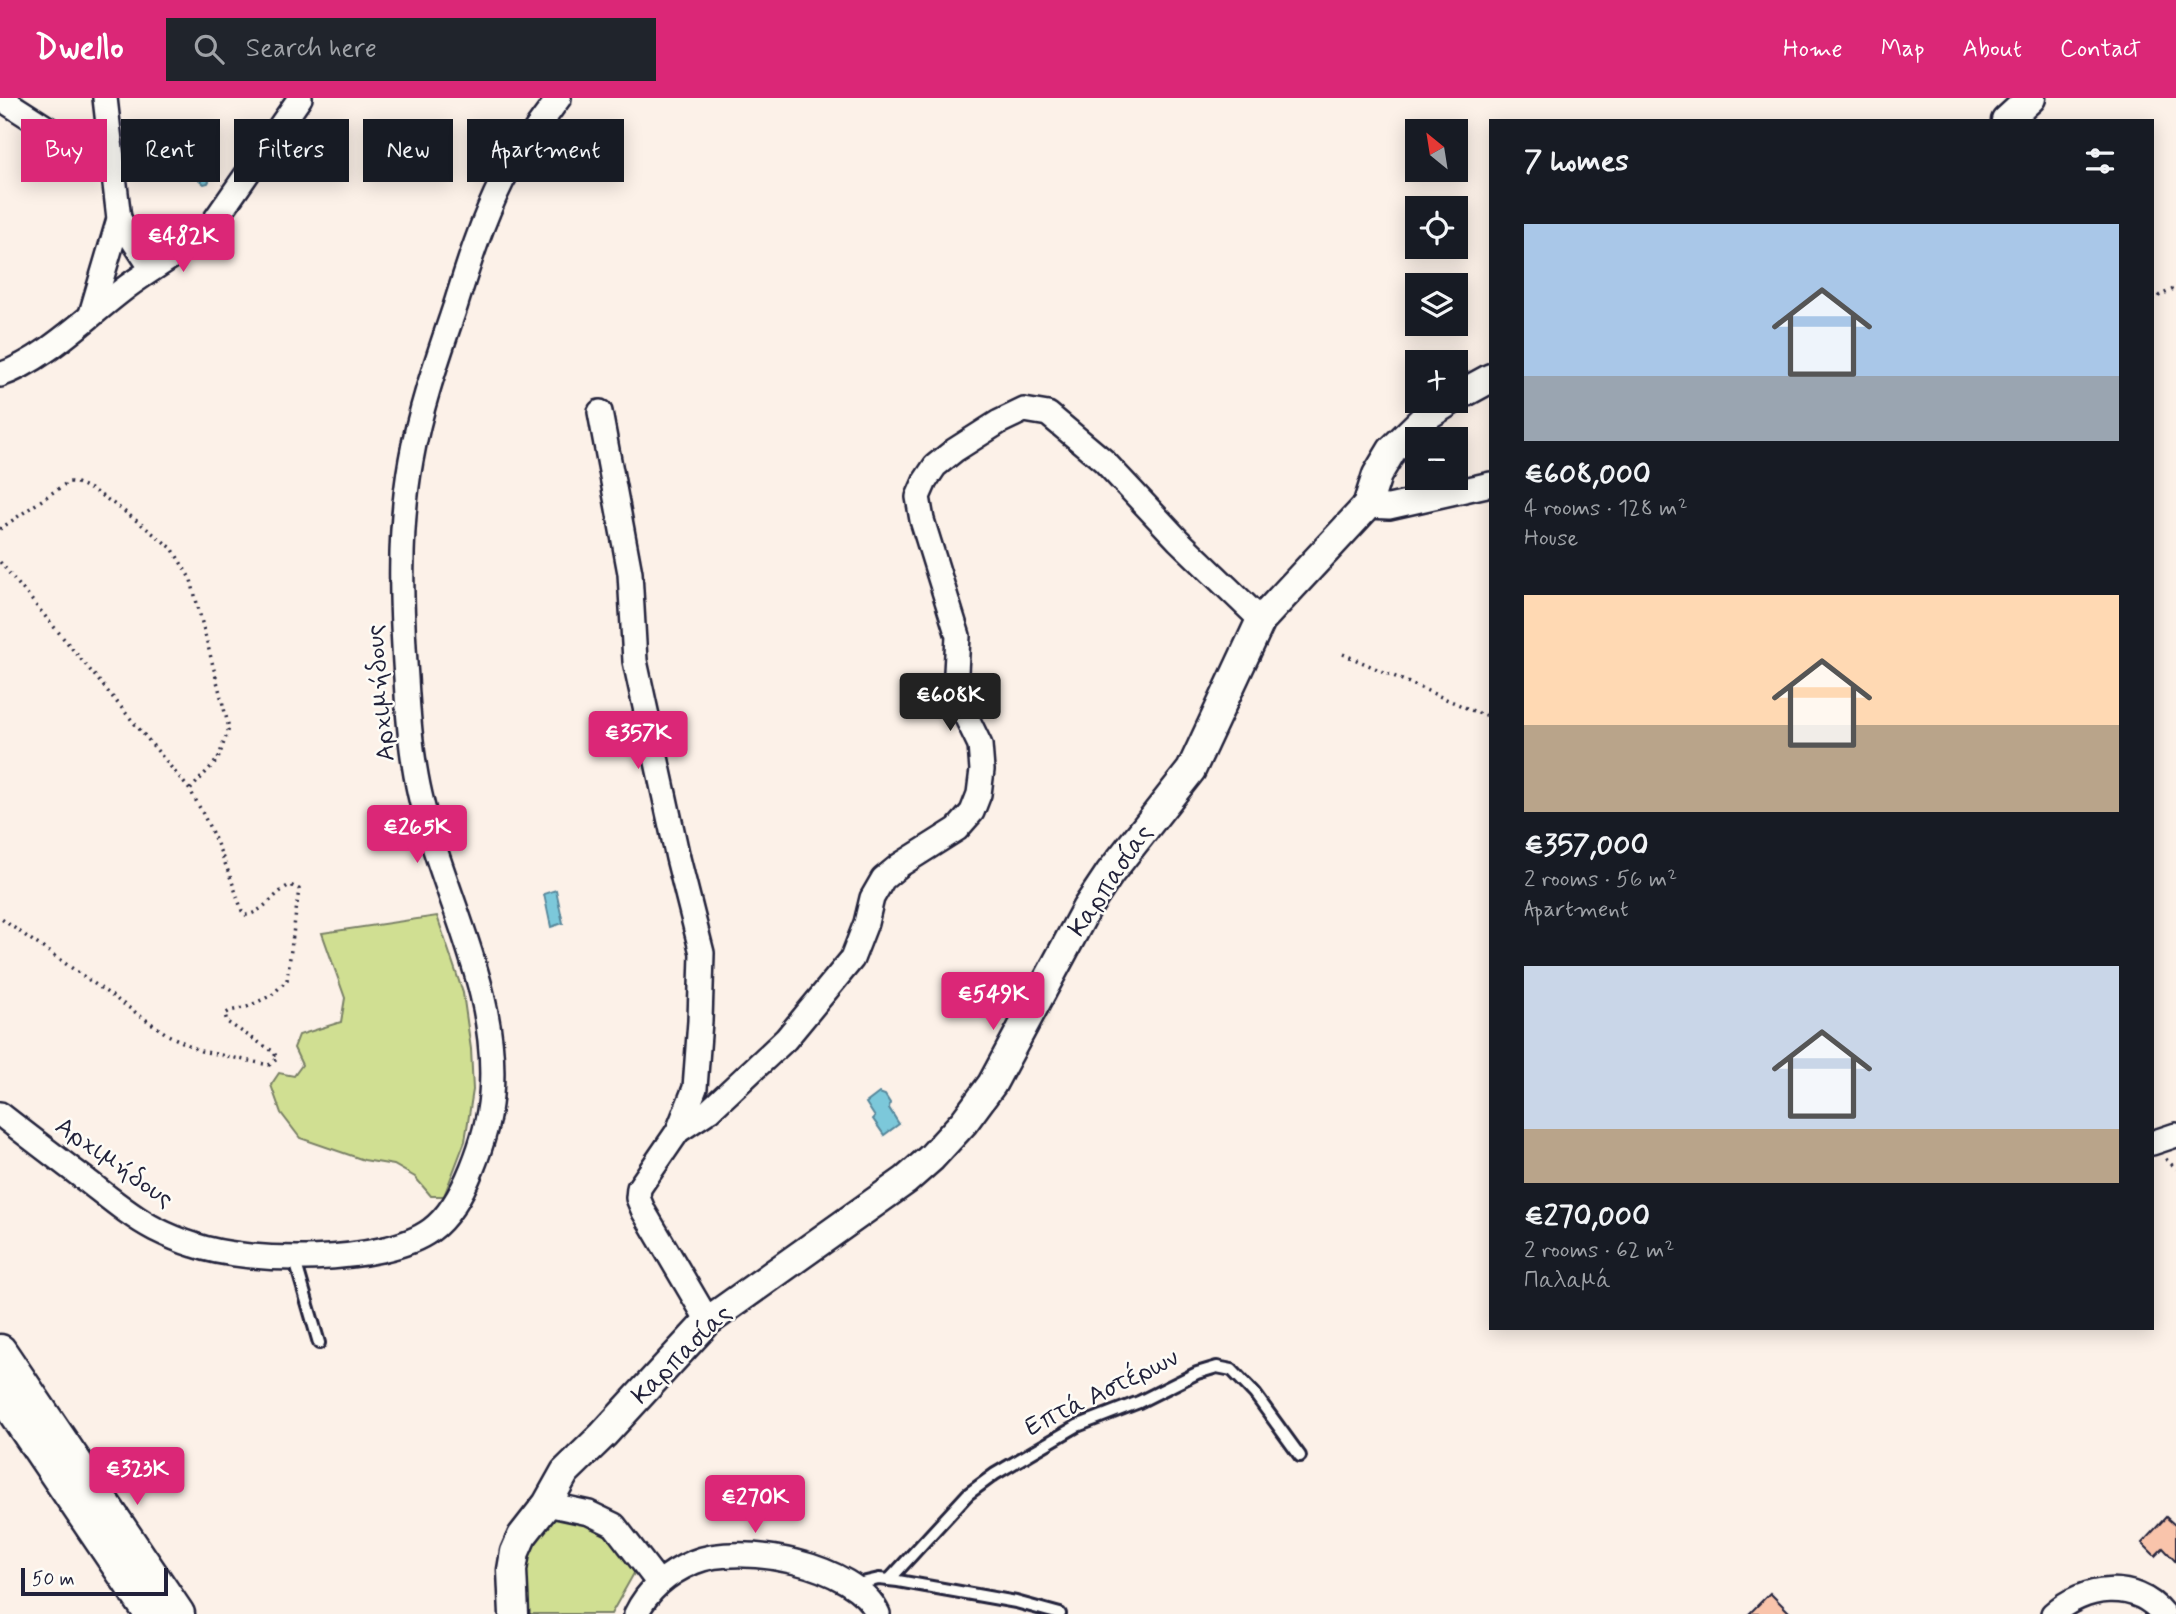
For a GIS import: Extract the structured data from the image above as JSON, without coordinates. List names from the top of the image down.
{
  "streets": {
    "street": ["Αρχιμήδους", "Καρπασίας"],
    "lane": ["Επτά Αστέρων"]
  },
  "scale_bar": "50 m",
  "north": "top left",
  "page": {
    "header": "Dwello",
    "search": "Search here",
    "nav": [
      "Home",
      "Map",
      "About",
      "Contact"
    ],
    "map_buttons": ["+", "−"],
    "chip": [
      "Buy",
      "Rent",
      "Filters",
      "New",
      "Apartment"
    ],
    "heading": "7 homes",
    "list": [
      {
        "name": "€608,000",
        "note": "4 rooms · 128 m² · House"
      },
      {
        "name": "€357,000",
        "note": "2 rooms · 56 m² · Apartment"
      },
      {
        "name": "€270,000",
        "note": "2 rooms · 62 m² · Παλαμά"
      }
    ],
    "price": [
      "€482K",
      "€608K",
      "€357K",
      "€265K",
      "€549K",
      "€323K",
      "€270K"
    ],
    "scale": "50 m"
  }
}
